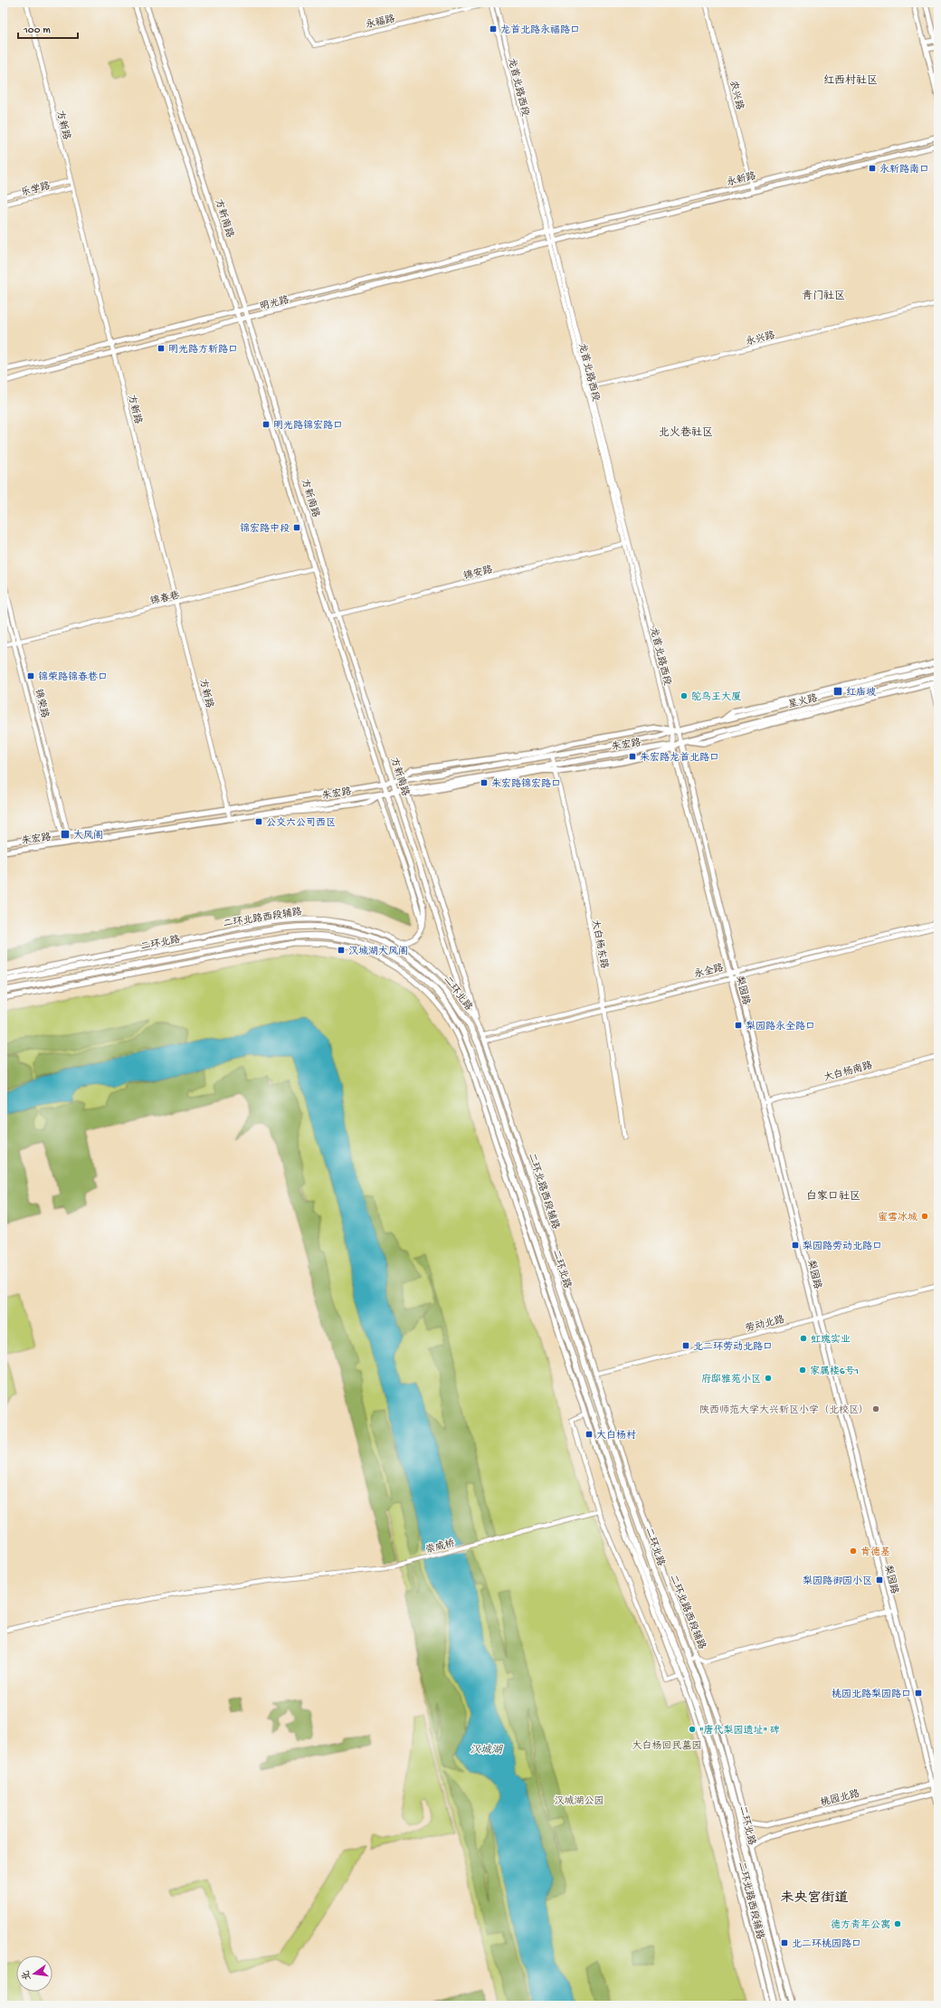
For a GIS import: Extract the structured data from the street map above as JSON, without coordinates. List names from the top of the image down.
{
  "streets": {
    "highway": ["二环北路"],
    "main road": [
      "永新路",
      "方新南路",
      "明光路",
      "星火路",
      "朱宏路",
      "二环北路西段辅路",
      "梨园路",
      "桃园北路"
    ],
    "street": [
      "永福路",
      "龙首北路西段",
      "农兴路",
      "方新路",
      "乐学路",
      "永兴路",
      "锦安路",
      "锦春巷",
      "锦荣路",
      "大白杨东路",
      "永全路",
      "大白杨南路",
      "劳动北路",
      "崇威桥"
    ]
  },
  "crossings": [
    ["永福路", "龙首北路西段"],
    ["龙首北路西段", "永新路"],
    ["龙首北路西段", "明光路"],
    ["龙首北路西段", "永兴路"],
    ["龙首北路西段", "锦安路"],
    ["龙首北路西段", "星火路"],
    ["龙首北路西段", "朱宏路"],
    ["龙首北路西段", "梨园路"],
    ["农兴路", "永新路"],
    ["方新路", "乐学路"],
    ["方新路", "明光路"],
    ["方新路", "锦春巷"],
    ["方新路", "朱宏路"],
    ["永新路", "明光路"],
    ["方新南路", "明光路"],
    ["方新南路", "锦安路"],
    ["方新南路", "锦春巷"],
    ["方新南路", "朱宏路"],
    ["方新南路", "二环北路西段辅路"],
    ["锦春巷", "锦荣路"],
    ["星火路", "朱宏路"],
    ["星火路", "梨园路"],
    ["锦荣路", "朱宏路"],
    ["朱宏路", "大白杨东路"],
    ["朱宏路", "梨园路"],
    ["二环北路西段辅路", "永全路"],
    ["二环北路西段辅路", "劳动北路"],
    ["二环北路西段辅路", "桃园北路"],
    ["大白杨东路", "永全路"],
    ["永全路", "梨园路"],
    ["梨园路", "大白杨南路"],
    ["梨园路", "劳动北路"],
    ["梨园路", "桃园北路"]
  ],
  "districts": [
    "红西村社区",
    "青门社区",
    "北火巷社区",
    "白家口社区",
    "未央宫街道"
  ],
  "water": ["汉城湖"],
  "parks": ["大白杨回民墓园", "汉城湖公园"],
  "places": {
    "transit": [
      "龙首北路永福路口",
      "永新路南口",
      "明光路方新路口",
      "明光路锦宏路口",
      "锦宏路中段",
      "锦荣路锦春巷口",
      "红庙坡",
      "朱宏路龙首北路口",
      "朱宏路锦宏路口",
      "公交六公司西区",
      "大风阁",
      "汉城湖大风阁",
      "梨园路永全路口",
      "梨园路劳动北路口",
      "北二环劳动北路口",
      "大白杨村",
      "梨园路御园小区",
      "桃园北路梨园路口",
      "北二环桃园路口"
    ],
    "other": [
      "鸵鸟王大厦",
      "蜜雪冰城",
      "虹瑰实业",
      "家属楼6号1",
      "府邸雅苑小区",
      "陕西师范大学大兴新区小学（北校区）",
      "肯德基",
      "\"唐代梨园遗址\" 碑",
      "德方青年公寓"
    ]
  },
  "scale_bar": "100 m",
  "north": "left"
}
